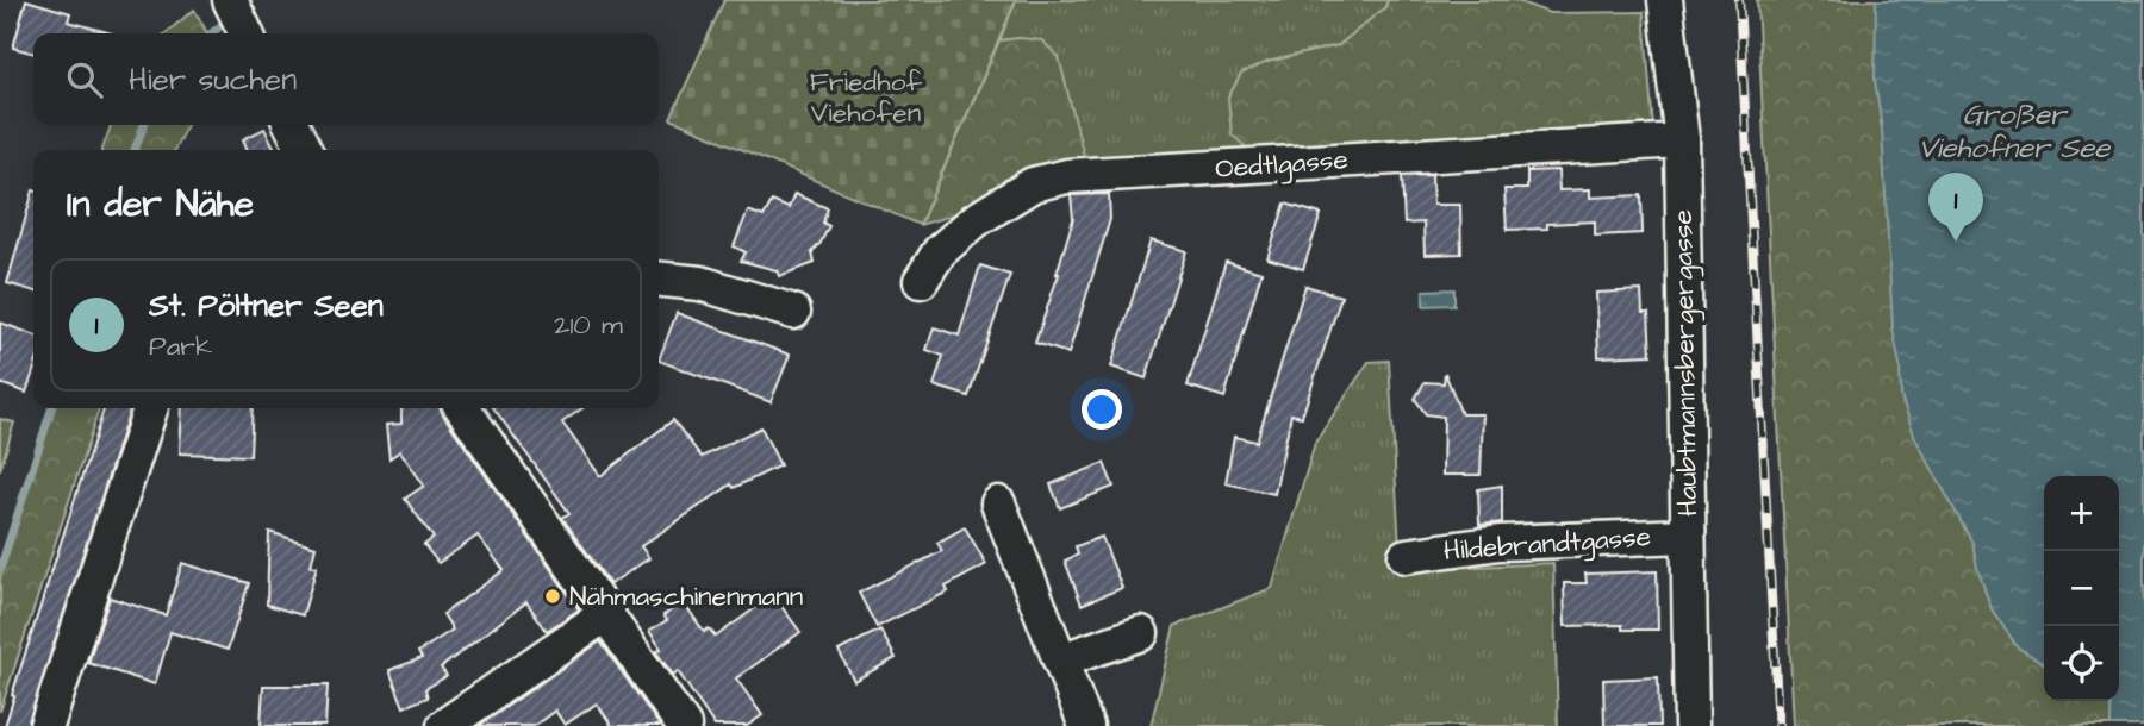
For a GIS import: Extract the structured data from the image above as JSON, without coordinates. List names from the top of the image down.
{
  "streets": {
    "street": ["Oedtlgasse", "Haubtmannsbergergasse", "Hildebrandtgasse"]
  },
  "crossings": [
    ["Oedtlgasse", "Haubtmannsbergergasse"],
    ["Haubtmannsbergergasse", "Hildebrandtgasse"]
  ],
  "water": ["Großer Viehofner See"],
  "parks": ["Friedhof Viehofen"],
  "places": ["Nähmaschinenmann"],
  "page": {
    "search": "Hier suchen",
    "heading": "In der Nähe",
    "pins": "1",
    "list": [
      {
        "mark": "1",
        "name": "St. Pöltner Seen",
        "note": "Park",
        "value": "210 m"
      }
    ],
    "map_buttons": ["+", "−"]
  }
}
